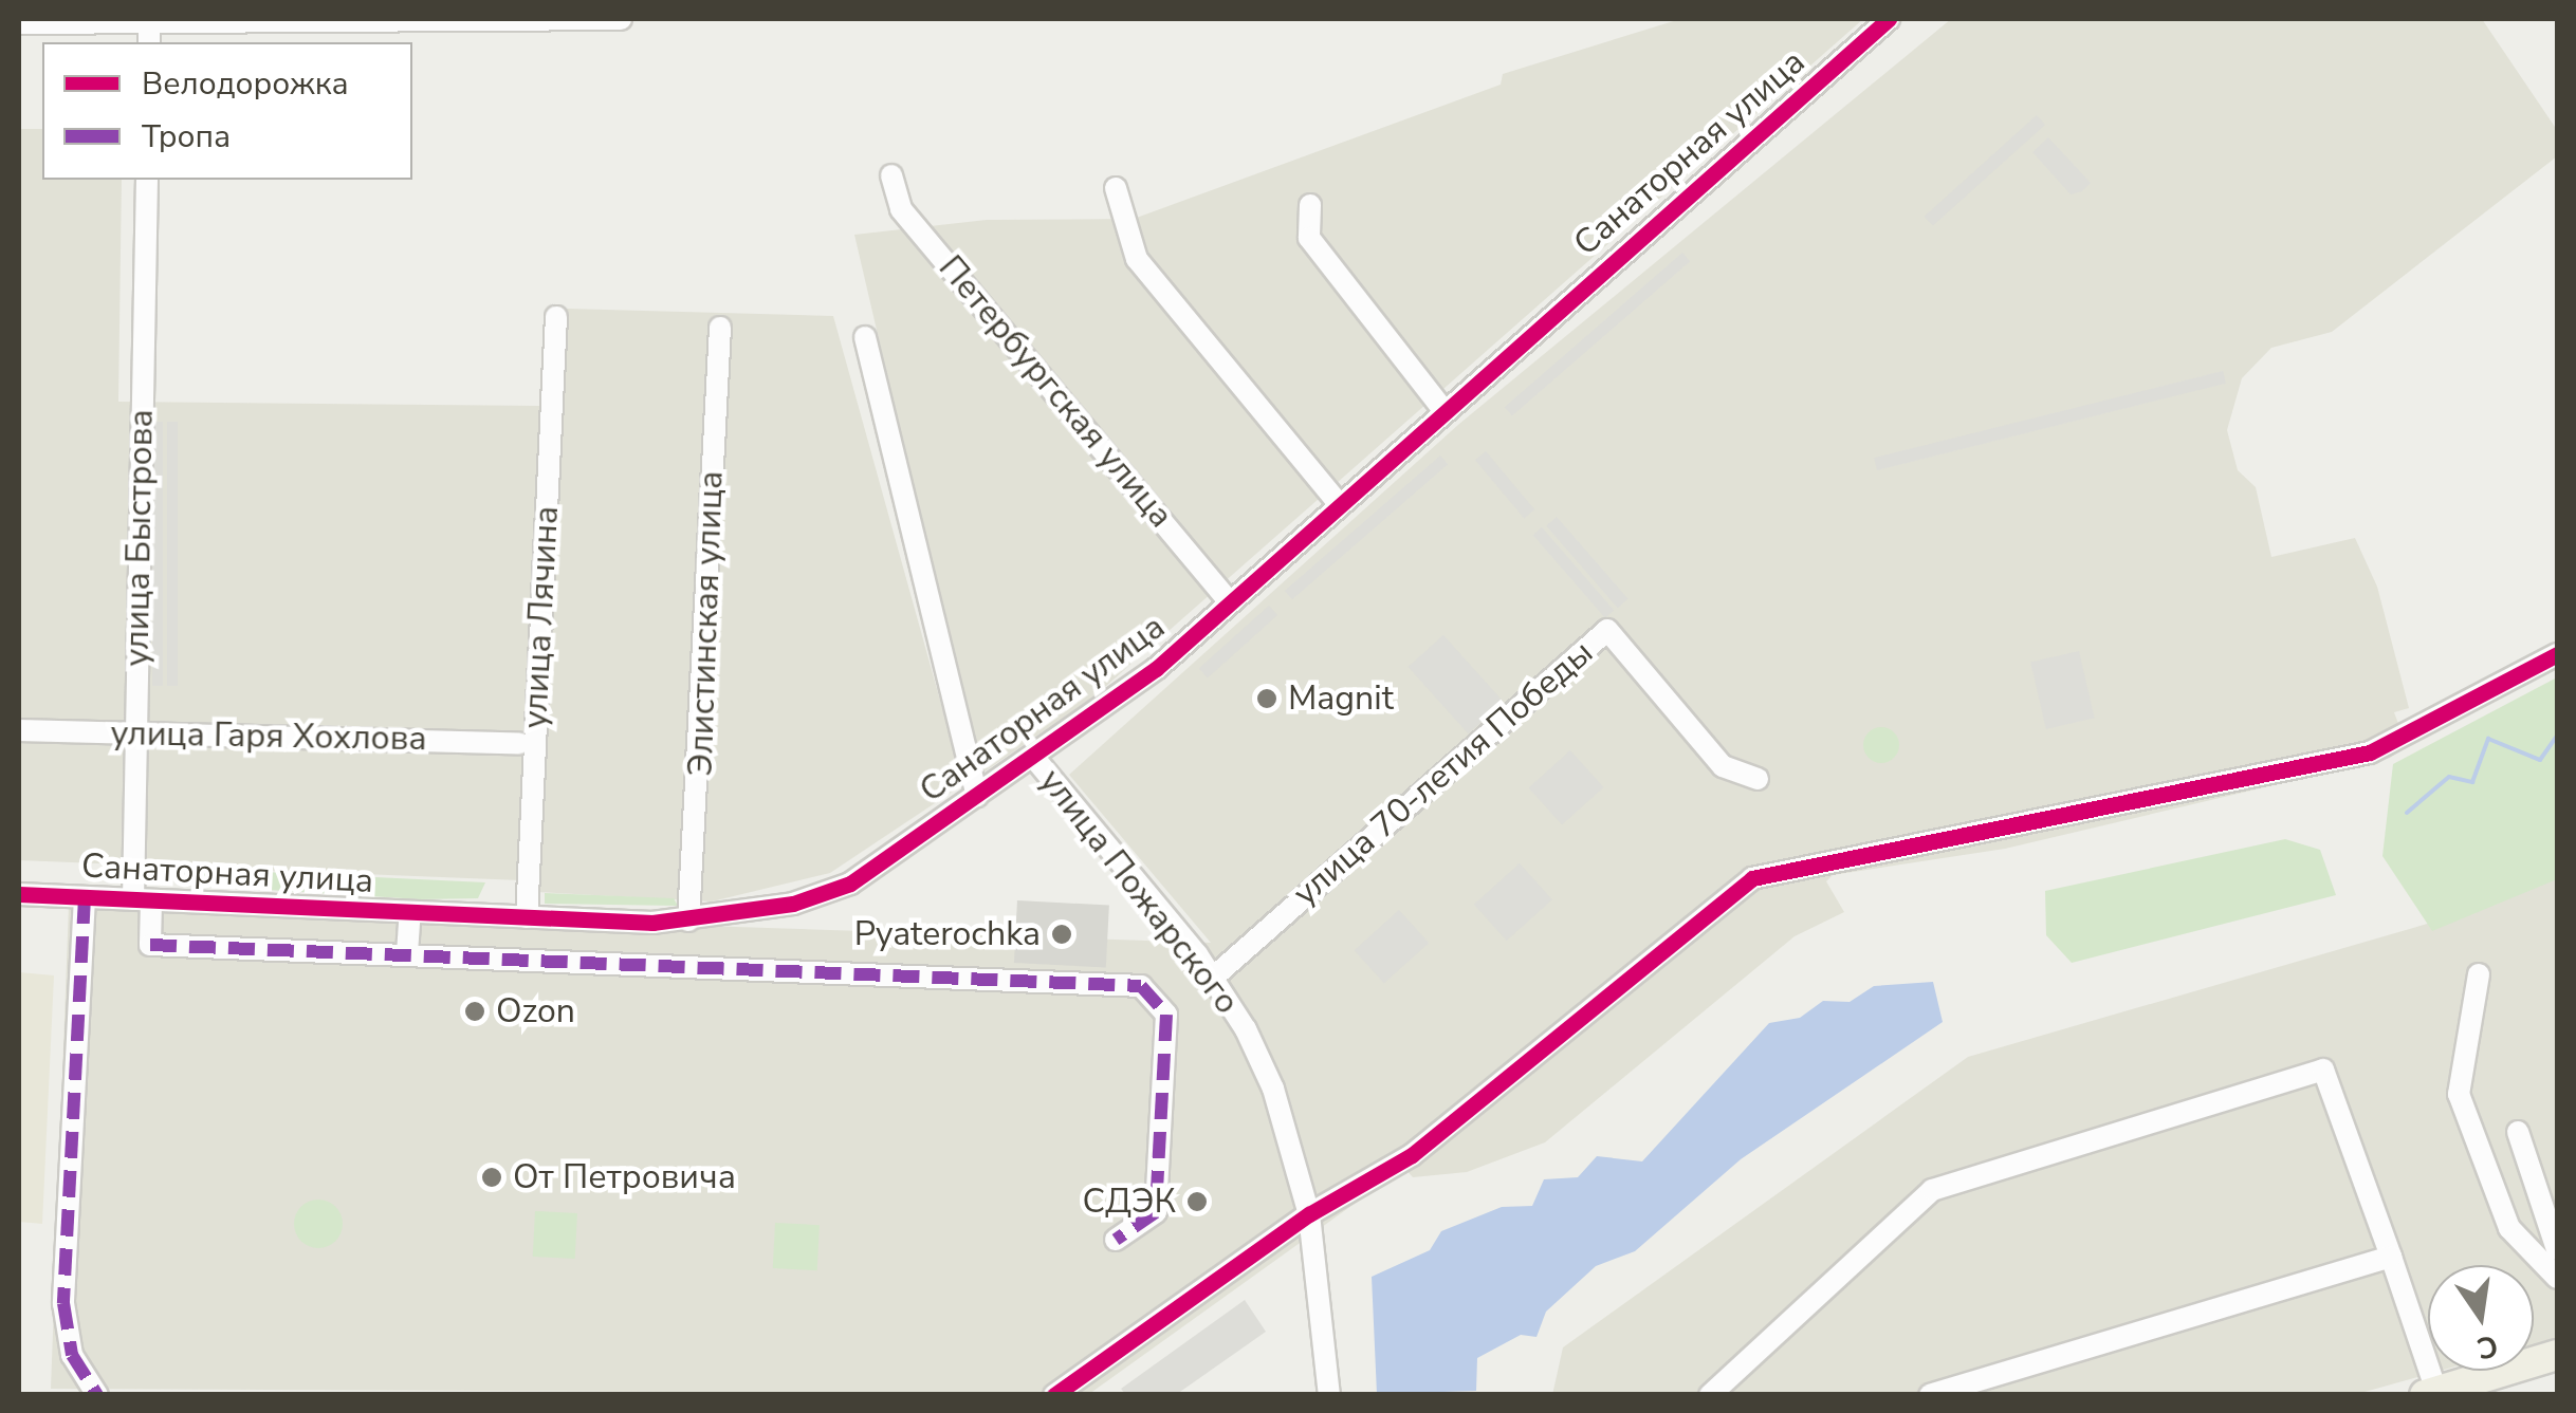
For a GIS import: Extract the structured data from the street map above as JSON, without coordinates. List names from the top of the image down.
{
  "streets": {
    "street": [
      "Санаторная улица",
      "Петербургская улица",
      "улица Быстрова",
      "улица Лячина",
      "Элистинская улица",
      "улица Гаря Хохлова",
      "улица 70-летия Победы",
      "улица Пожарского"
    ]
  },
  "crossings": [
    ["Санаторная улица", "Петербургская улица"],
    ["Санаторная улица", "улица Быстрова"],
    ["Санаторная улица", "улица Лячина"],
    ["Санаторная улица", "Элистинская улица"],
    ["Санаторная улица", "улица Пожарского"],
    ["улица Быстрова", "улица Гаря Хохлова"],
    ["улица 70-летия Победы", "улица Пожарского"]
  ],
  "places": [
    "Magnit",
    "Pyaterochka",
    "Ozon",
    "От Петровича",
    "СДЭК"
  ],
  "legend": ["Велодорожка", "Тропа"],
  "north": "bottom"
}
